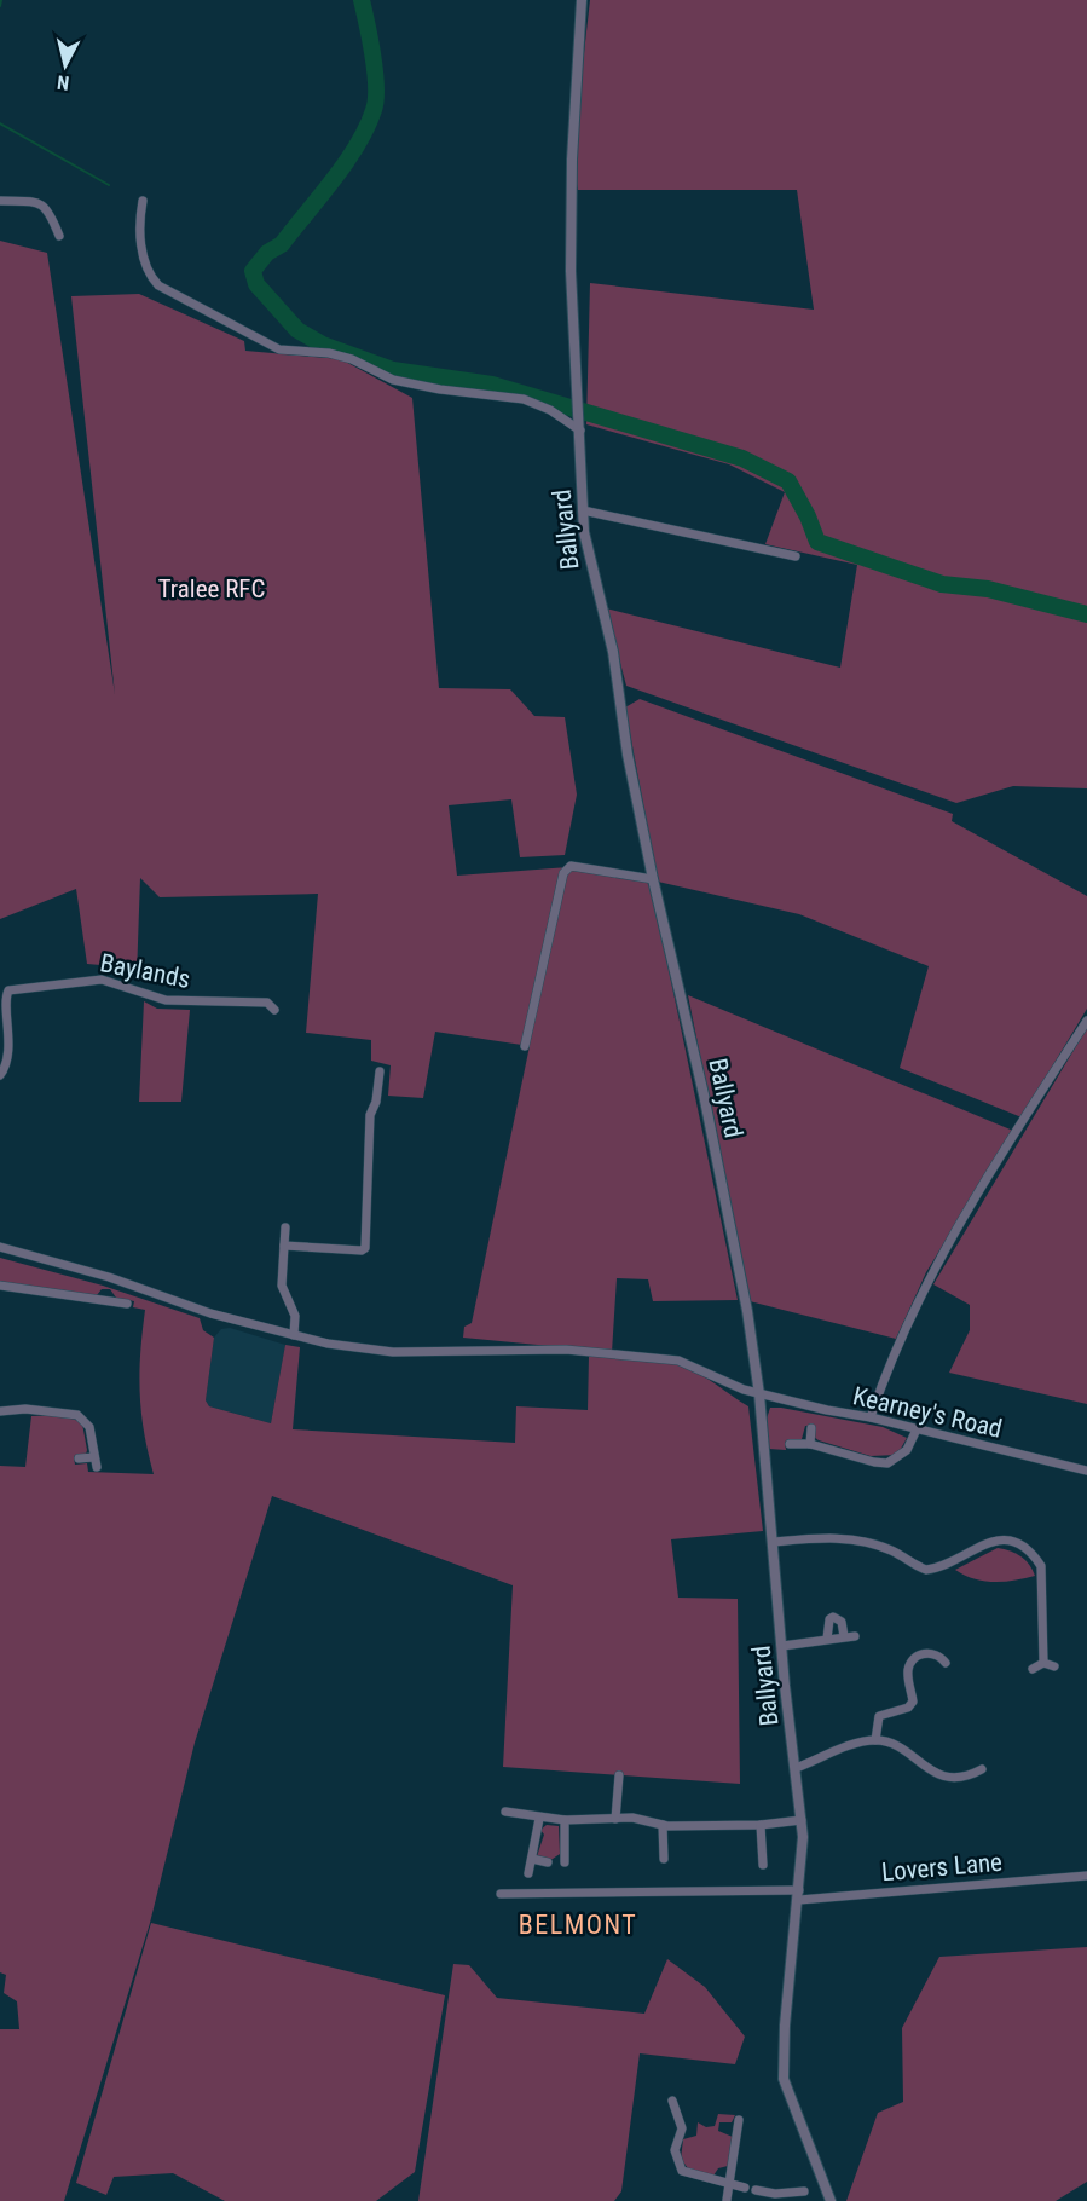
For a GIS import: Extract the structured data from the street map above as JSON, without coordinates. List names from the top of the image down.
{
  "streets": {
    "street": [
      "Ballyard",
      "Baylands",
      "Kearney's Road",
      "Lovers Lane"
    ]
  },
  "crossings": [
    ["Ballyard", "Kearney's Road"],
    ["Ballyard", "Lovers Lane"]
  ],
  "districts": ["BELMONT"],
  "parks": ["Tralee RFC"],
  "north": "bottom"
}
